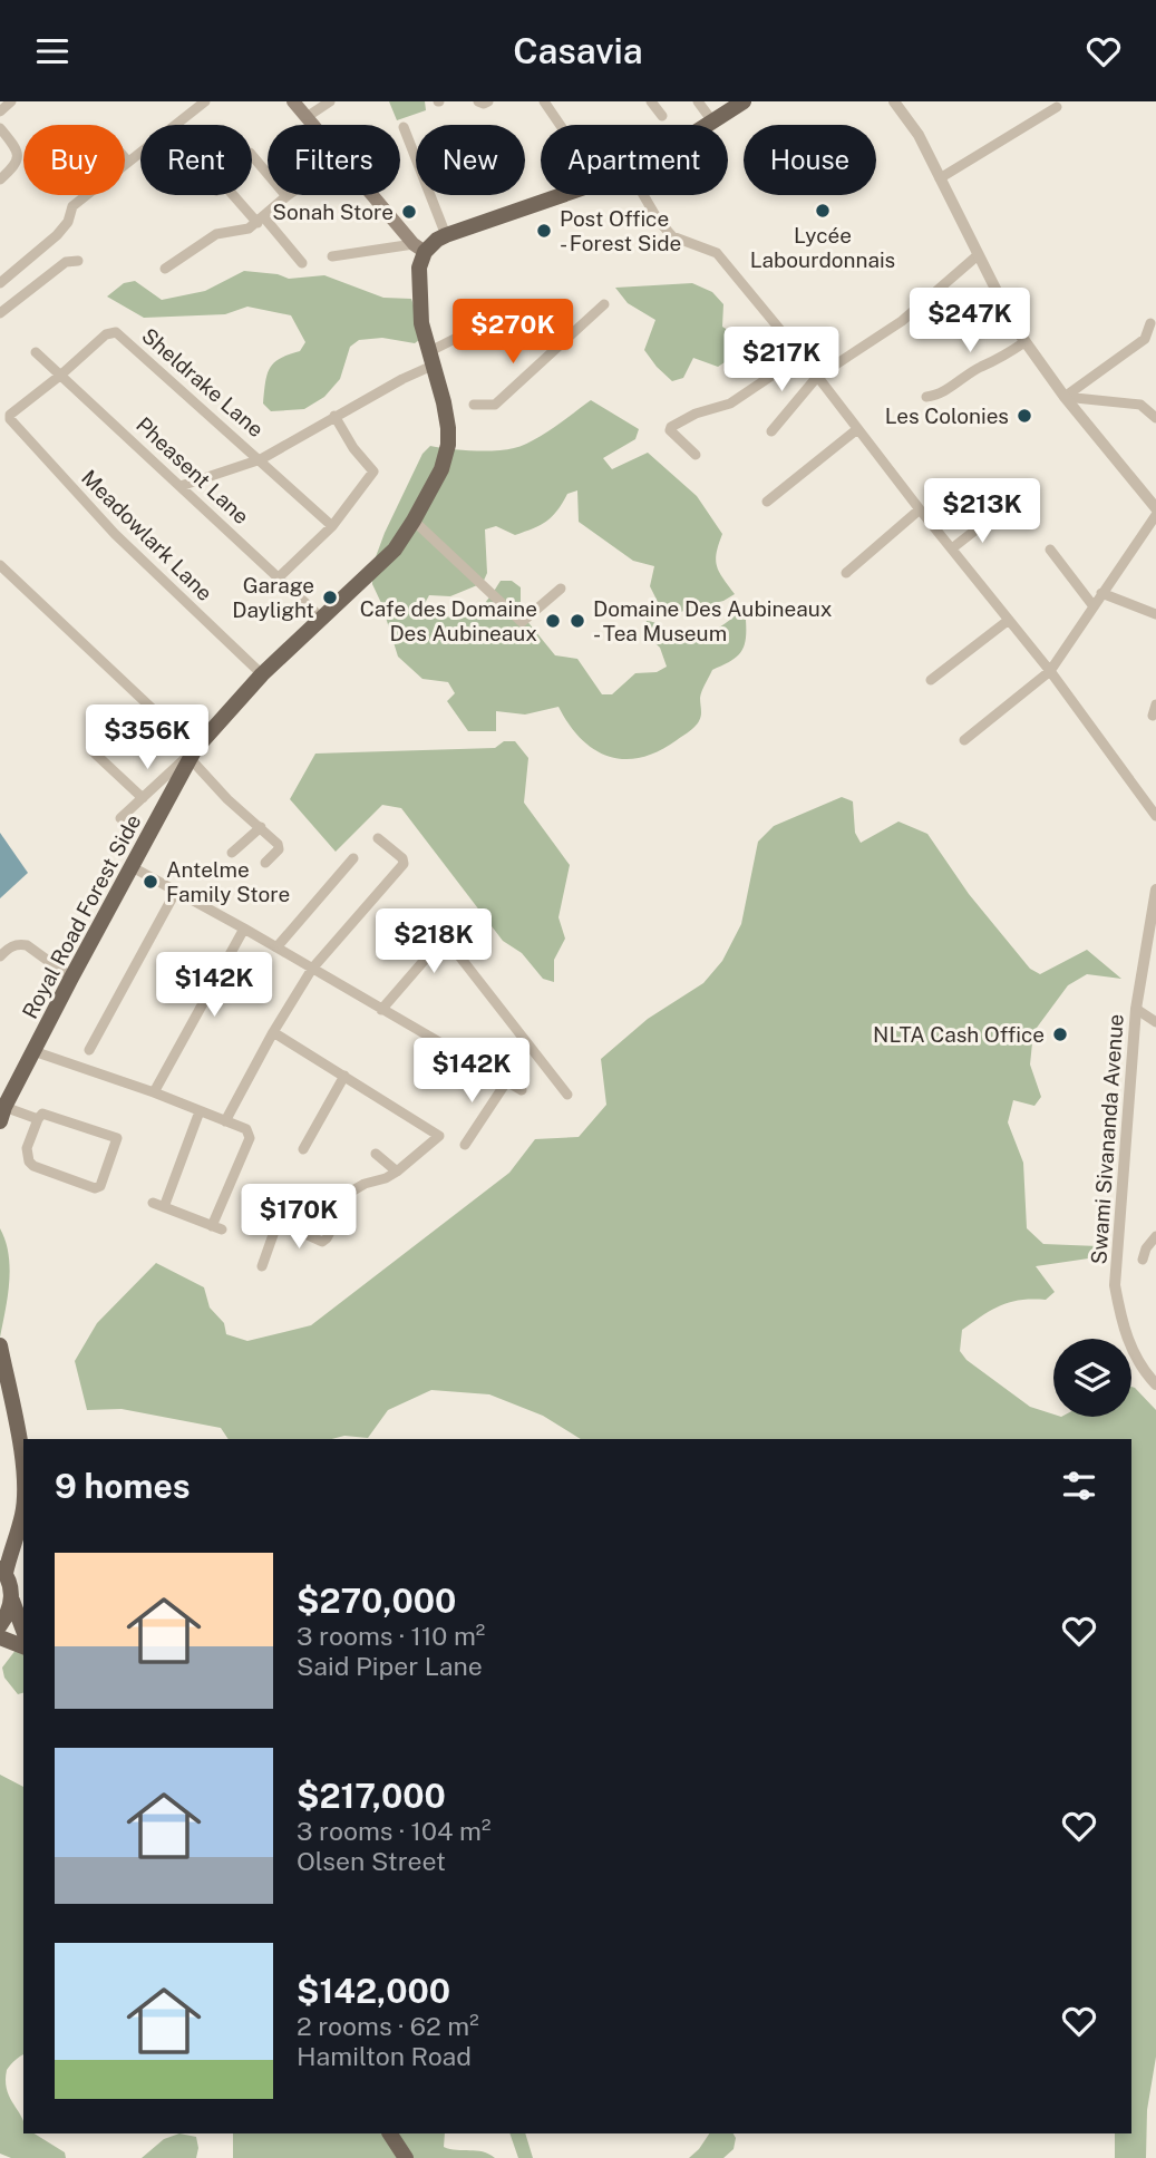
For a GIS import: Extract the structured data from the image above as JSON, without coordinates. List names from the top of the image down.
{
  "streets": {
    "main road": ["Royal Road Forest Side"],
    "street": [
      "Sheldrake Lane",
      "Pheasent Lane",
      "Meadowlark Lane",
      "Swami Sivananda Avenue"
    ]
  },
  "crossings": [
    ["Sheldrake Lane", "Pheasent Lane"],
    ["Sheldrake Lane", "Meadowlark Lane"],
    ["Pheasent Lane", "Royal Road Forest Side"],
    ["Meadowlark Lane", "Royal Road Forest Side"]
  ],
  "places": [
    "Lycée Labourdonnais",
    "Sonah Store",
    "Post Office - Forest Side",
    "Les Colonies",
    "Garage Daylight",
    "Cafe des Domaine Des Aubineaux",
    "Domaine Des Aubineaux - Tea Museum",
    "Antelme Family Store",
    "NLTA Cash Office"
  ],
  "page": {
    "header": "Casavia",
    "chip": [
      "Buy",
      "Rent",
      "Filters",
      "New",
      "Apartment",
      "House"
    ],
    "price": [
      "$247K",
      "$270K",
      "$217K",
      "$213K",
      "$356K",
      "$218K",
      "$142K",
      "$142K",
      "$170K"
    ],
    "heading": "9 homes",
    "list": [
      {
        "name": "$270,000",
        "note": "3 rooms · 110 m² · Said Piper Lane"
      },
      {
        "name": "$217,000",
        "note": "3 rooms · 104 m² · Olsen Street"
      },
      {
        "name": "$142,000",
        "note": "2 rooms · 62 m² · Hamilton Road"
      }
    ]
  }
}
